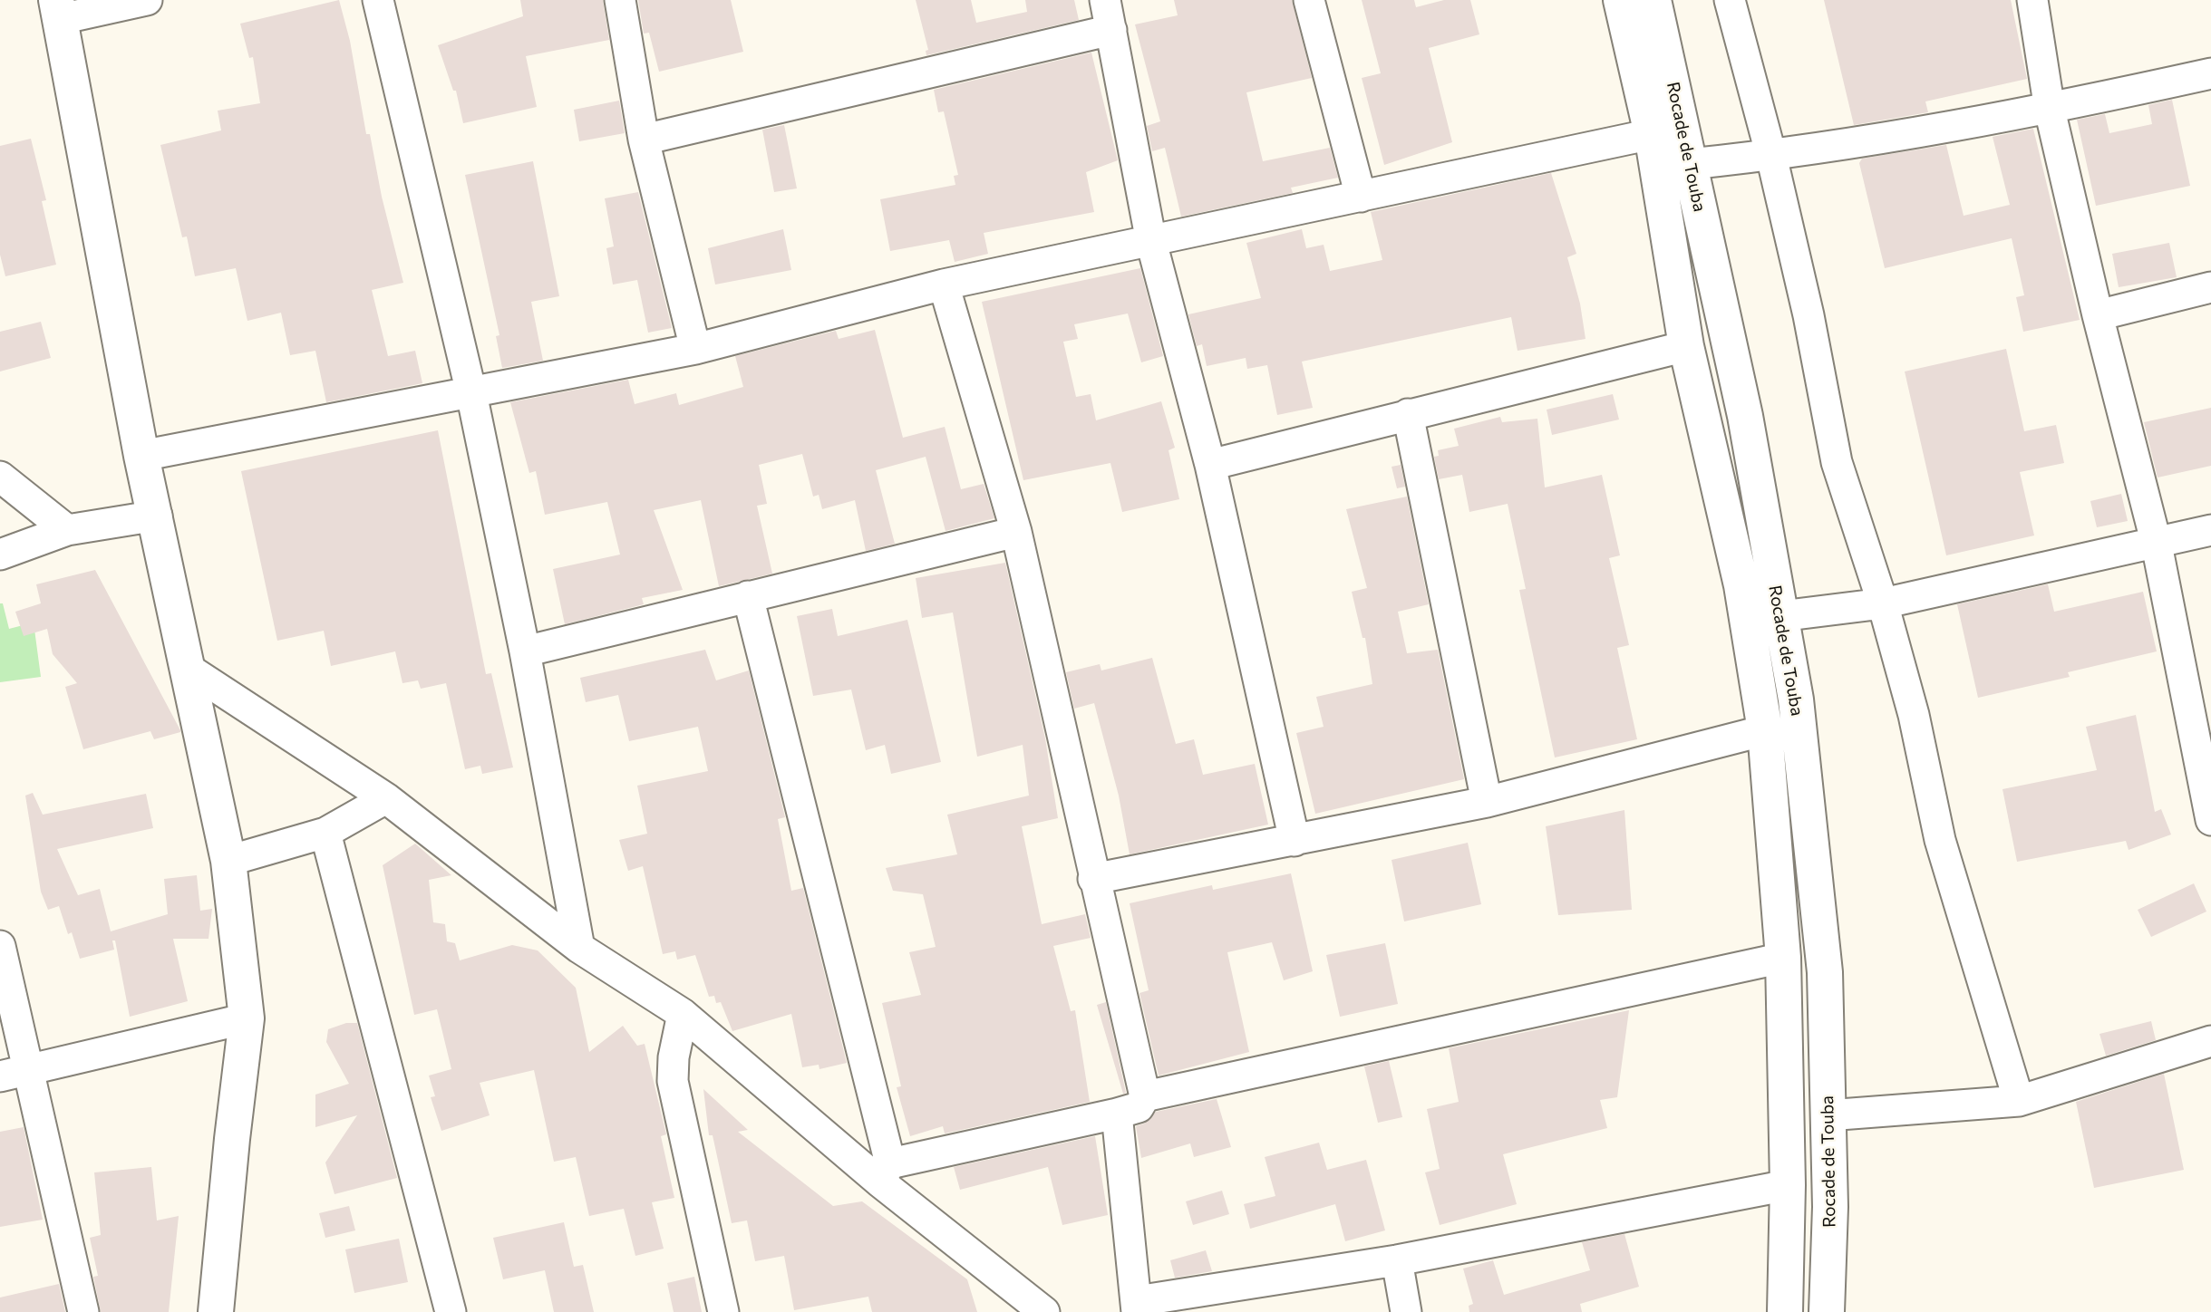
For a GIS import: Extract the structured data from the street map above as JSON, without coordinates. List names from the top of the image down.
{
  "streets": {
    "main road": ["Rocade de Touba"]
  }
}
